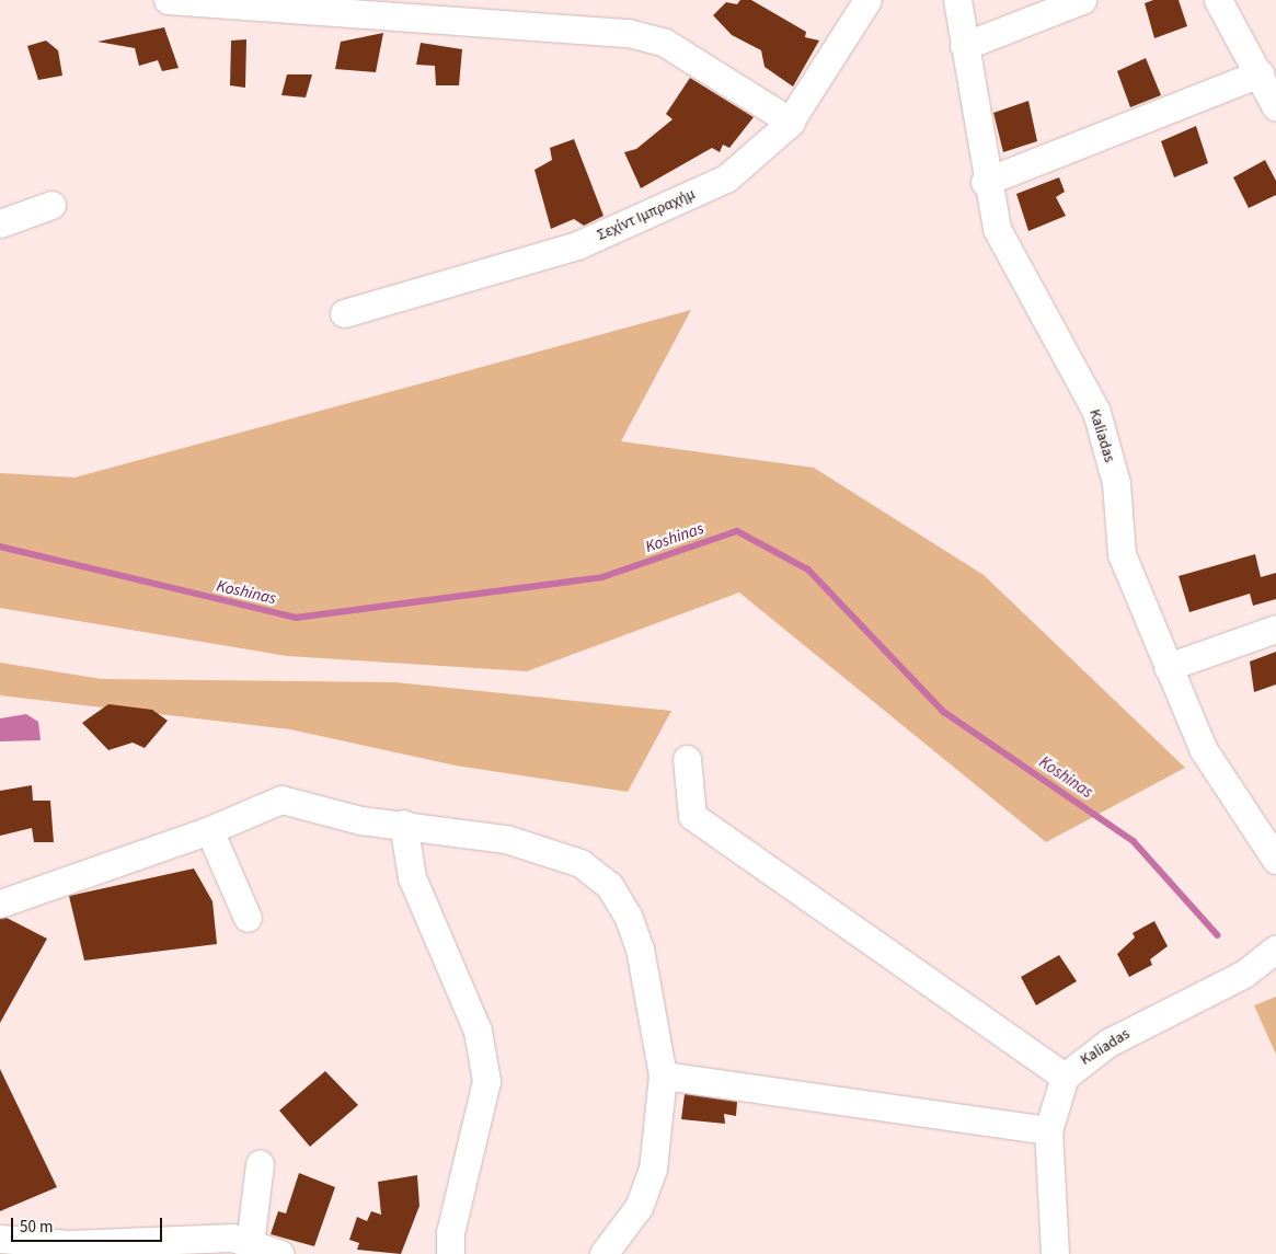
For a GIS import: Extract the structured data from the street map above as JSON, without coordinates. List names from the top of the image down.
{
  "streets": {
    "street": ["Σεχίντ Ιμπραχήμ", "Kaliadas"]
  },
  "water": ["Koshinas"],
  "scale_bar": "50 m"
}
